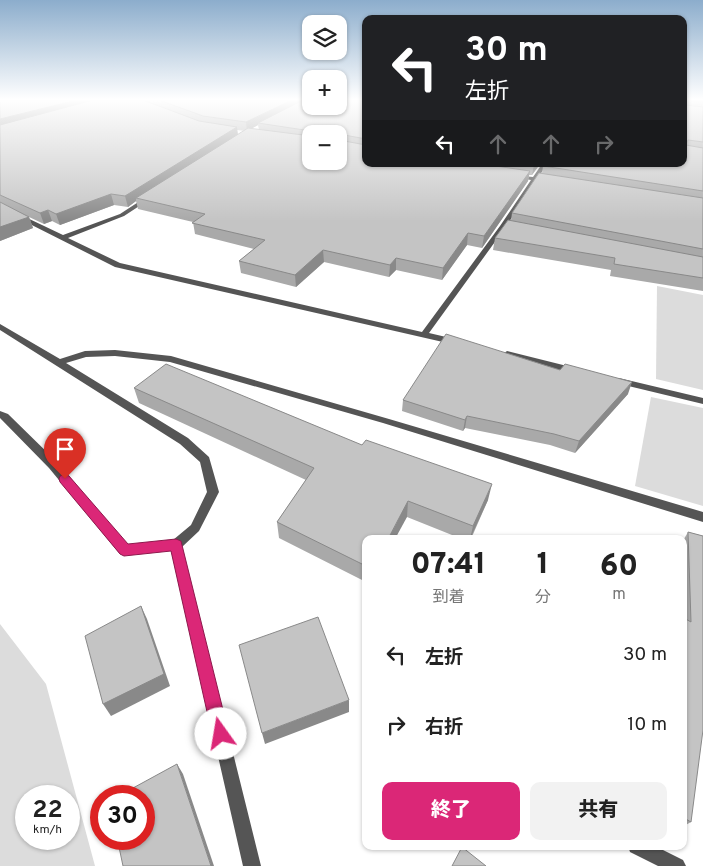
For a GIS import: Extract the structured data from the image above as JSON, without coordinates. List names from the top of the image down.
{
  "page": {
    "map_buttons": ["+", "−"],
    "turn": ["30 m", "左折"],
    "eta": [
      "07:41",
      "到着",
      "1",
      "分",
      "60",
      "m"
    ],
    "list": [
      {
        "name": "左折",
        "value": "30 m"
      },
      {
        "name": "右折",
        "value": "10 m"
      }
    ],
    "buttons": ["終了", "共有"],
    "speed": "22 km/h",
    "limit": "30"
  }
}
